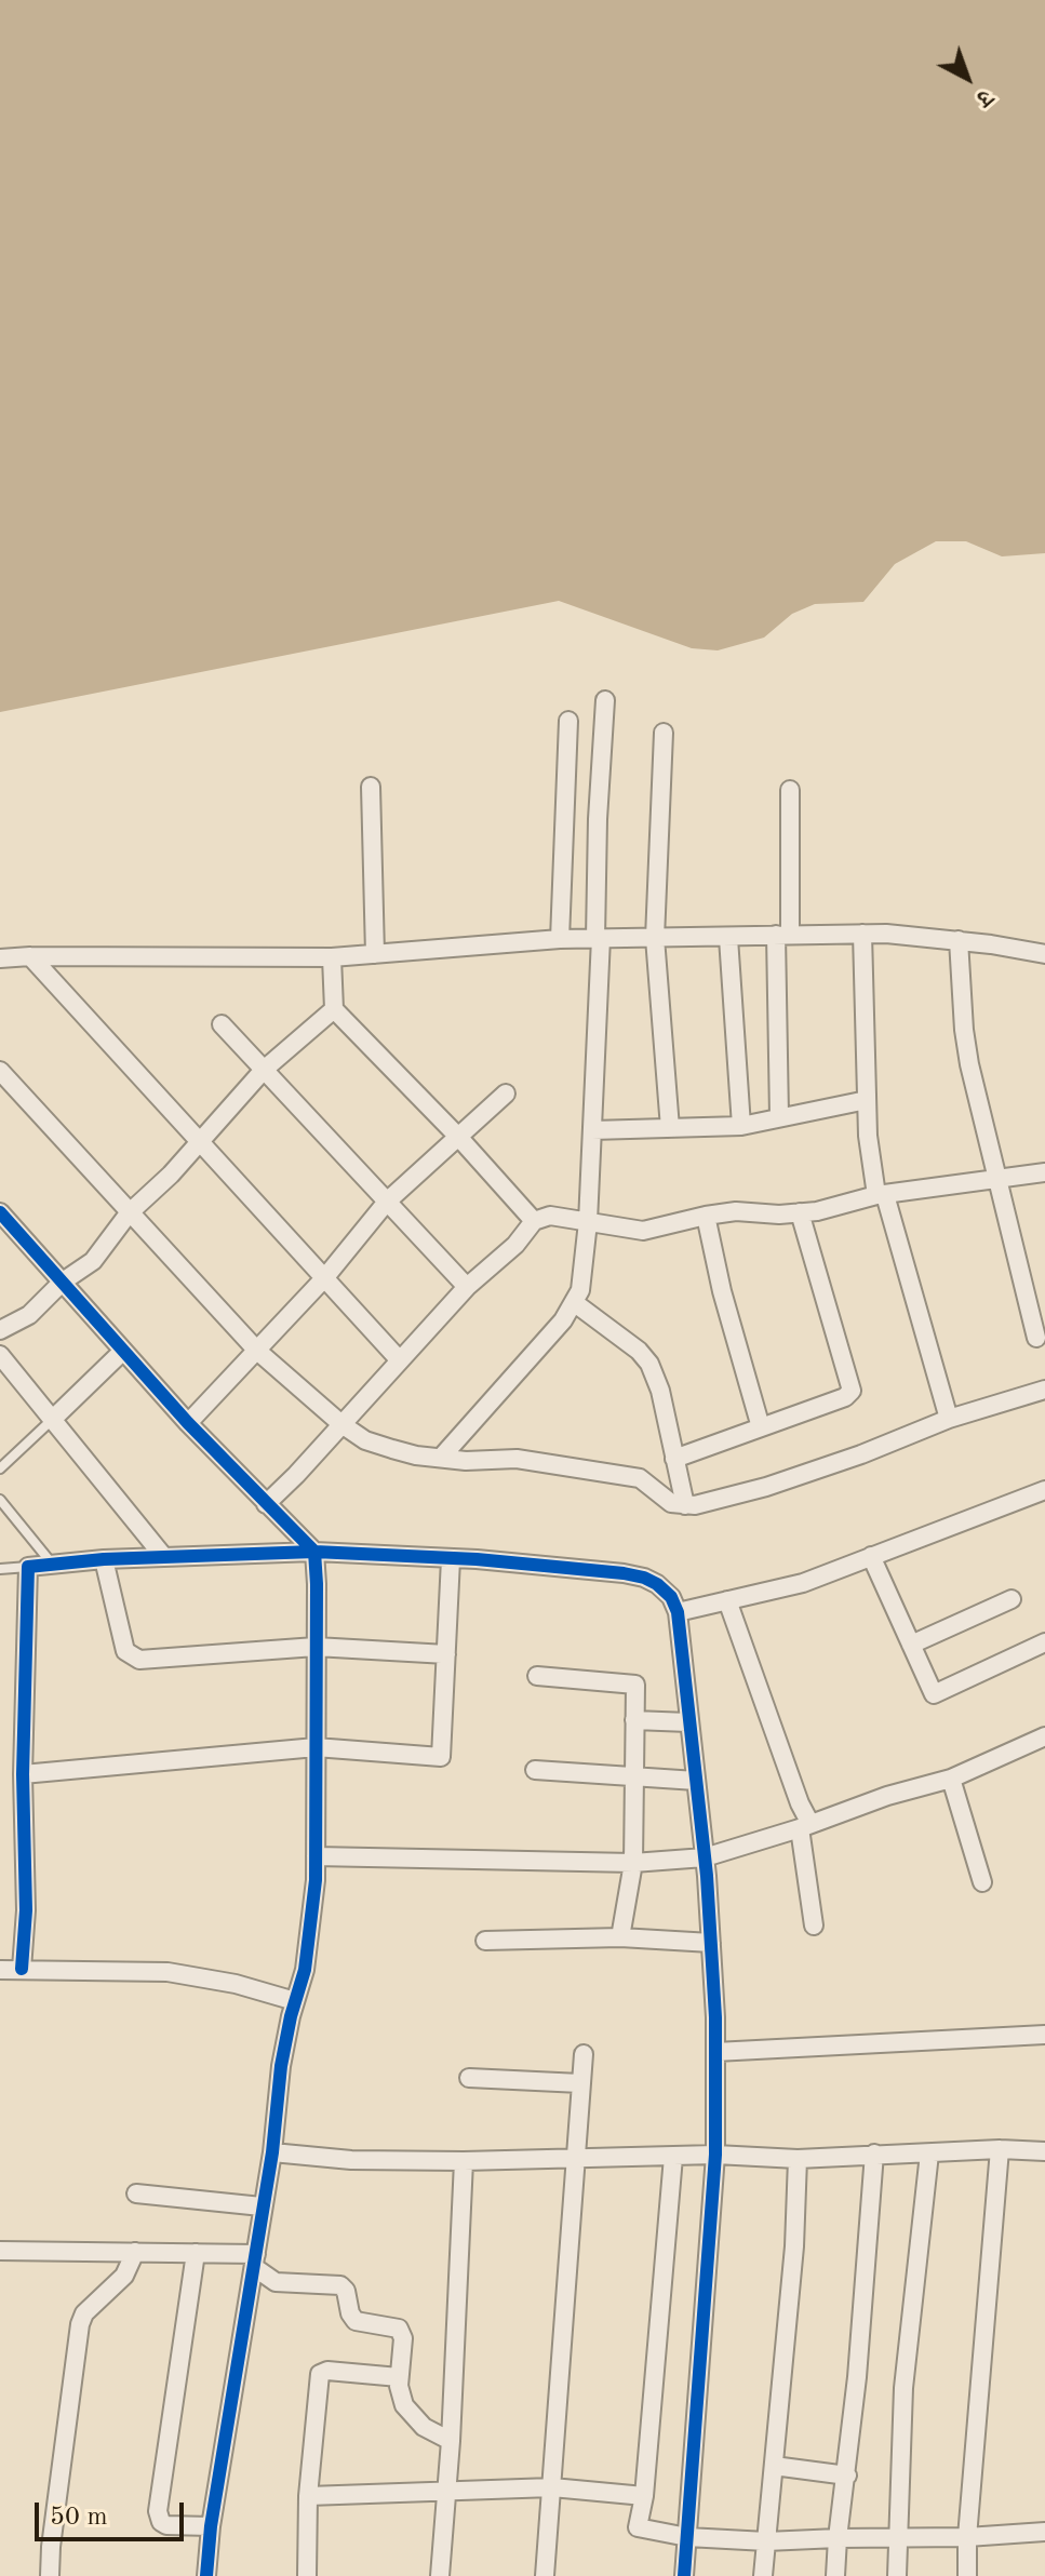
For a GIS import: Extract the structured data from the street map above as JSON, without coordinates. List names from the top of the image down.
{
  "scale_bar": "50 m",
  "north": "bottom right"
}
